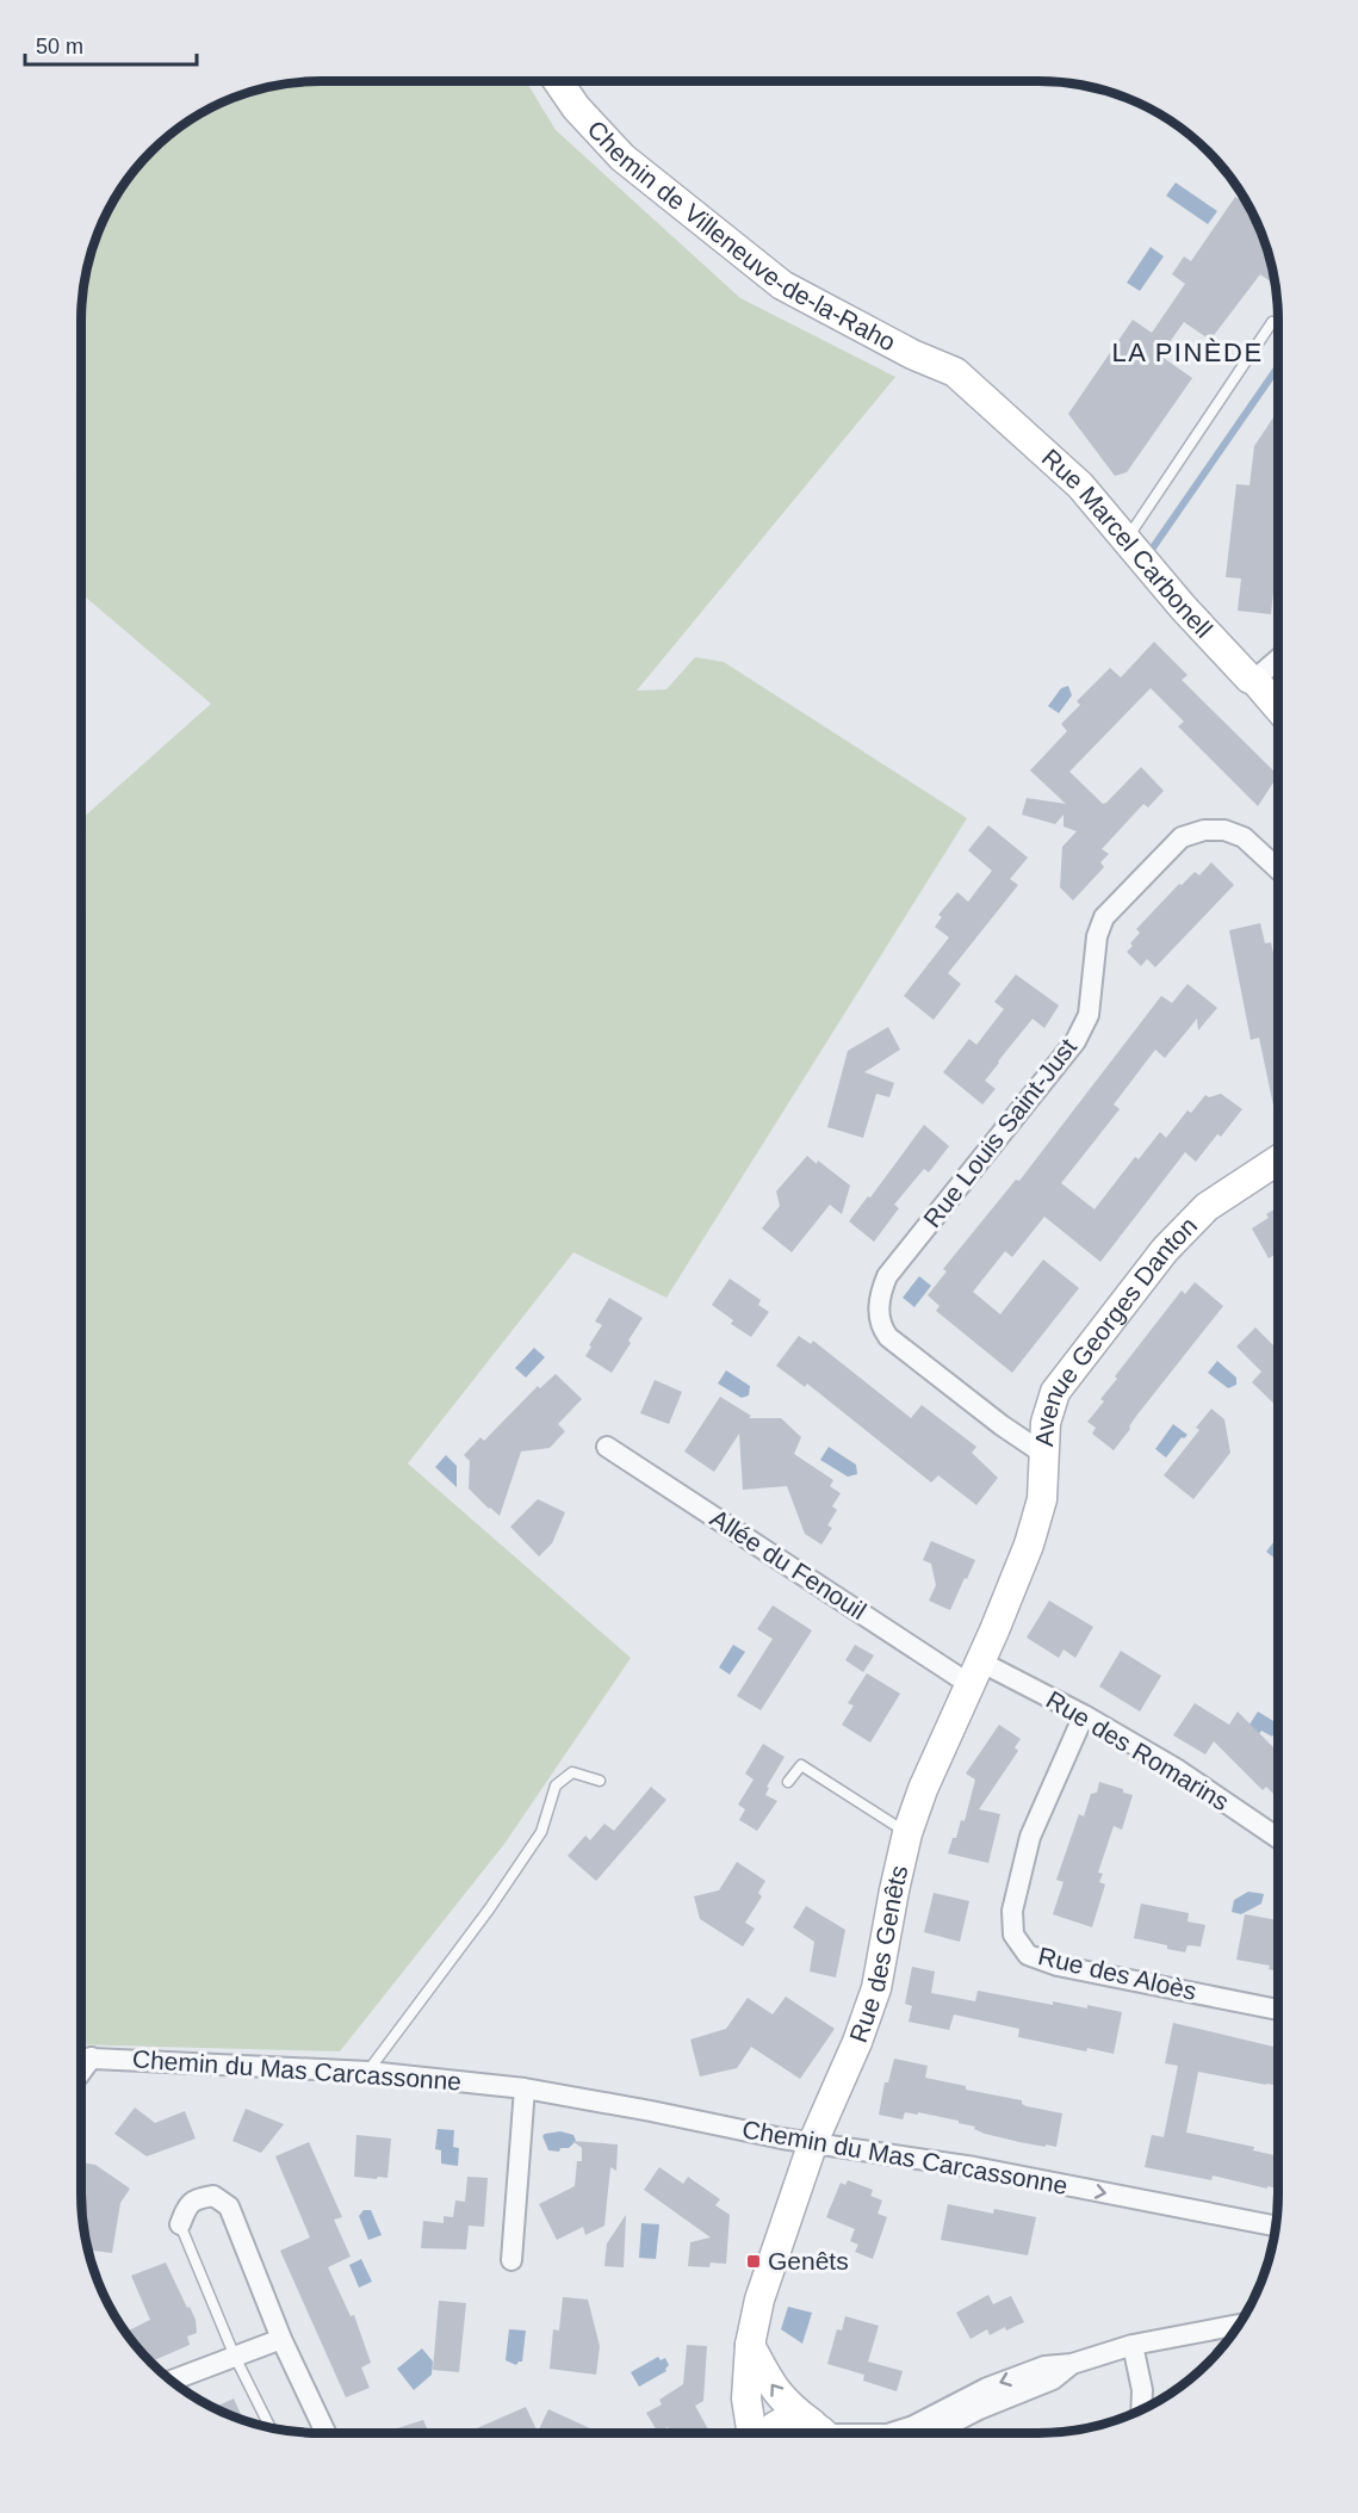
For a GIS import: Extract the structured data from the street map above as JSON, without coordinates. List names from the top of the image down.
{
  "streets": {
    "street": [
      "Chemin de Villeneuve-de-la-Raho",
      "Rue Marcel Carbonell",
      "Rue Louis Saint-Just",
      "Avenue Georges Danton",
      "Allée du Fenouil",
      "Rue des Romarins",
      "Rue des Genêts",
      "Rue des Aloès",
      "Chemin du Mas Carcassonne"
    ]
  },
  "crossings": [
    ["Chemin de Villeneuve-de-la-Raho", "Rue Marcel Carbonell"],
    ["Rue Louis Saint-Just", "Avenue Georges Danton"],
    ["Avenue Georges Danton", "Rue des Genêts"],
    ["Allée du Fenouil", "Rue des Romarins"],
    ["Allée du Fenouil", "Rue des Genêts"],
    ["Rue des Romarins", "Rue des Genêts"],
    ["Rue des Romarins", "Rue des Aloès"],
    ["Rue des Genêts", "Chemin du Mas Carcassonne"]
  ],
  "one_way": ["Chemin du Mas Carcassonne"],
  "districts": ["LA PINÈDE"],
  "places": {
    "transit": ["Genêts"]
  },
  "scale_bar": "50 m"
}
